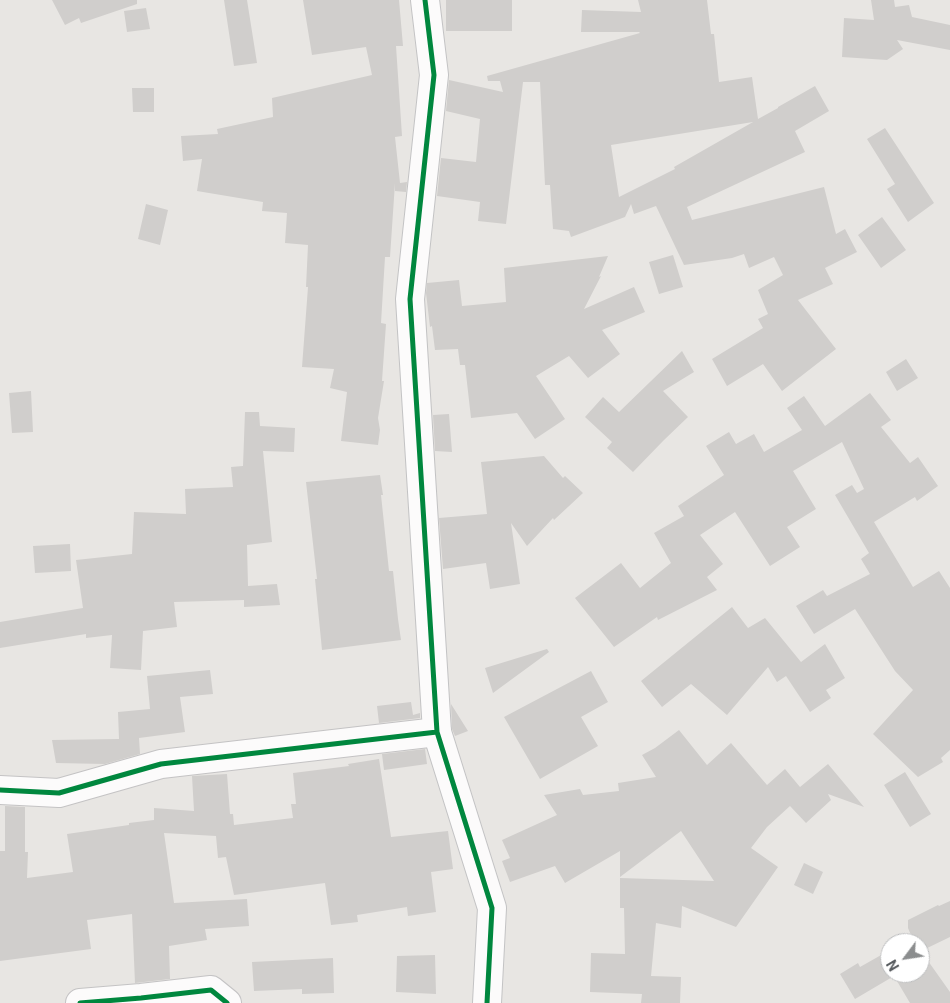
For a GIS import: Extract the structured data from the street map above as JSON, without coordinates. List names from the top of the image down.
{
  "north": "bottom left"
}
